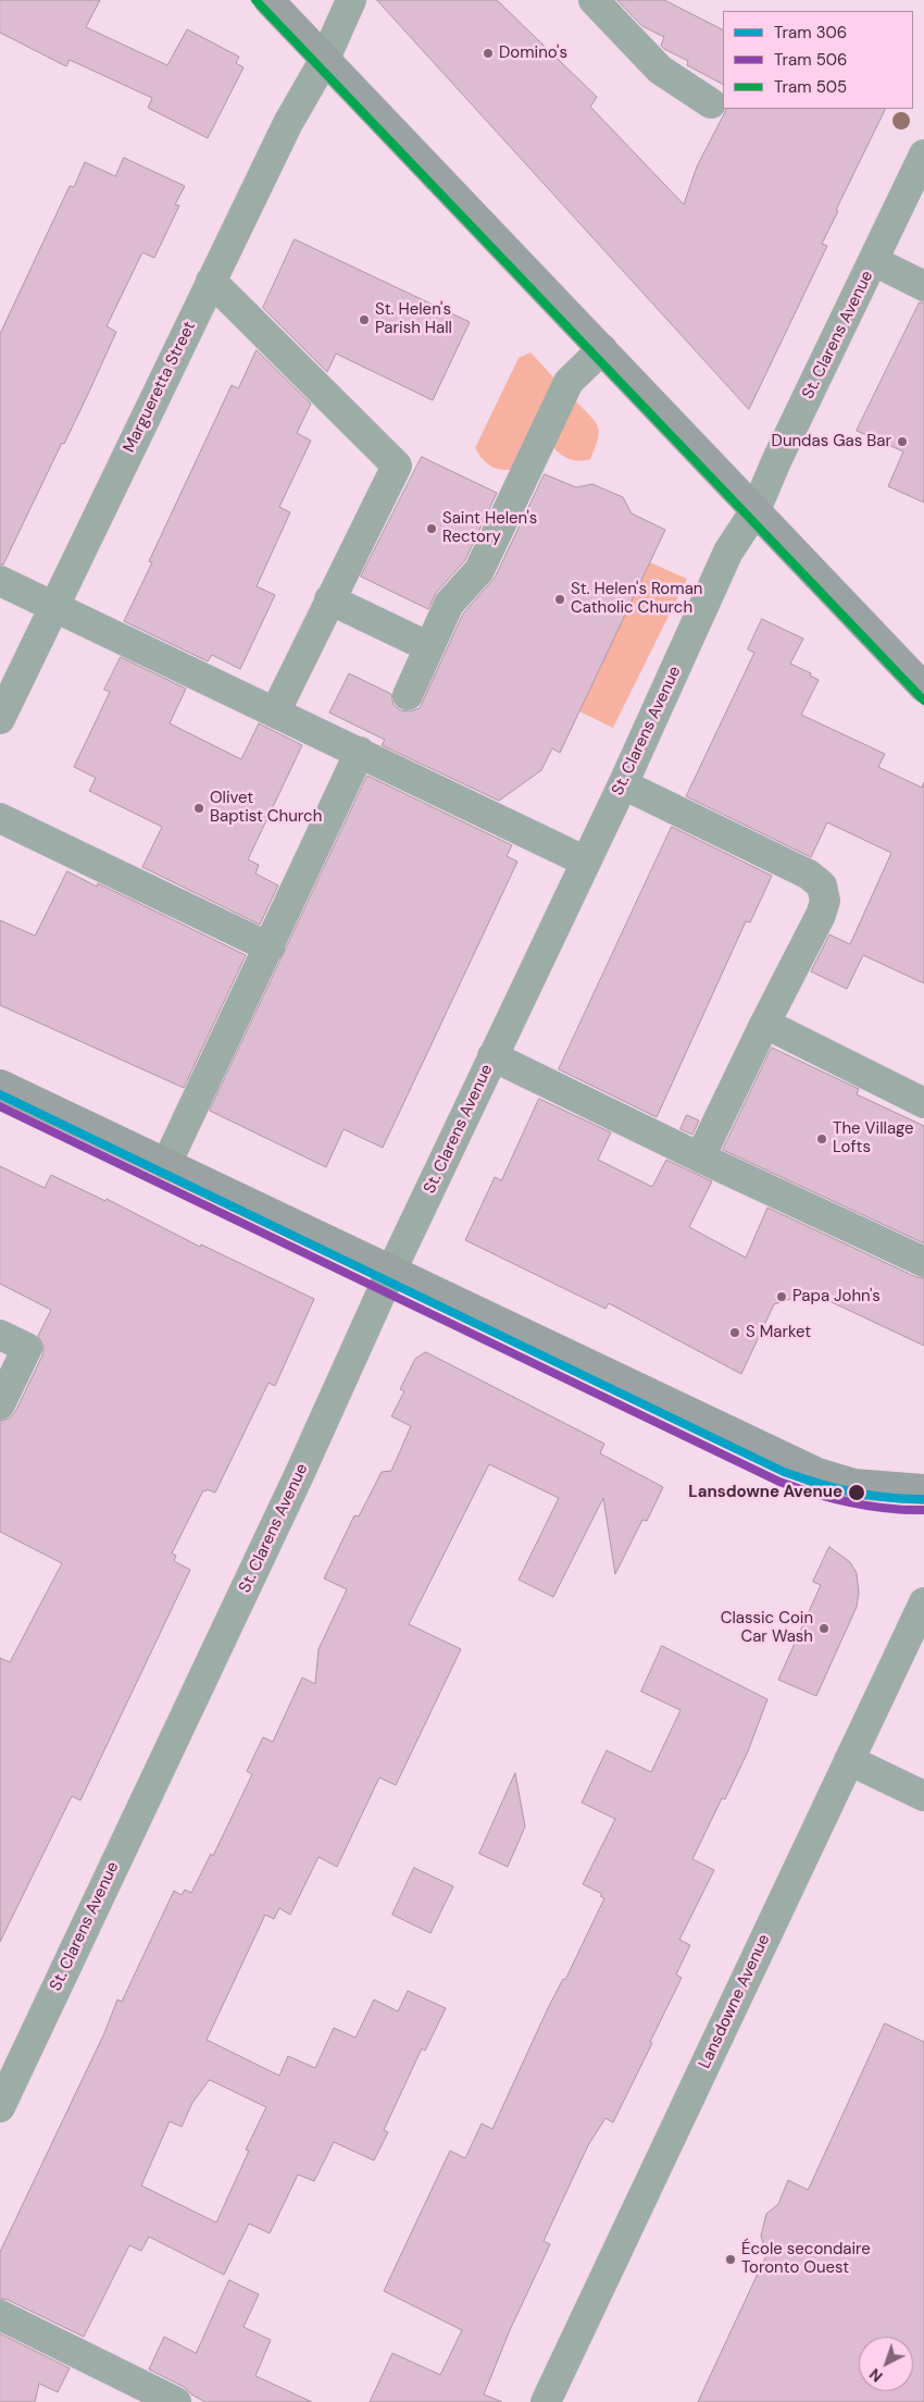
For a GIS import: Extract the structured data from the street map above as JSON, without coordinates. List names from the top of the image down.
{
  "streets": {
    "street": ["St. Clarens Avenue", "Margueretta Street", "Lansdowne Avenue"]
  },
  "places": [
    "Domino's",
    "St. Helen's Parish Hall",
    "Dundas Gas Bar",
    "Saint Helen's Rectory",
    "St. Helen's Roman Catholic Church",
    "Olivet Baptist Church",
    "The Village Lofts",
    "Papa John's",
    "S Market",
    "Lansdowne Avenue",
    "Classic Coin Car Wash",
    "École secondaire Toronto Ouest"
  ],
  "lines": ["tram line 505", "tram line 306", "tram line 506"],
  "legend": ["Tram 306", "Tram 506", "Tram 505"],
  "north": "bottom left"
}
